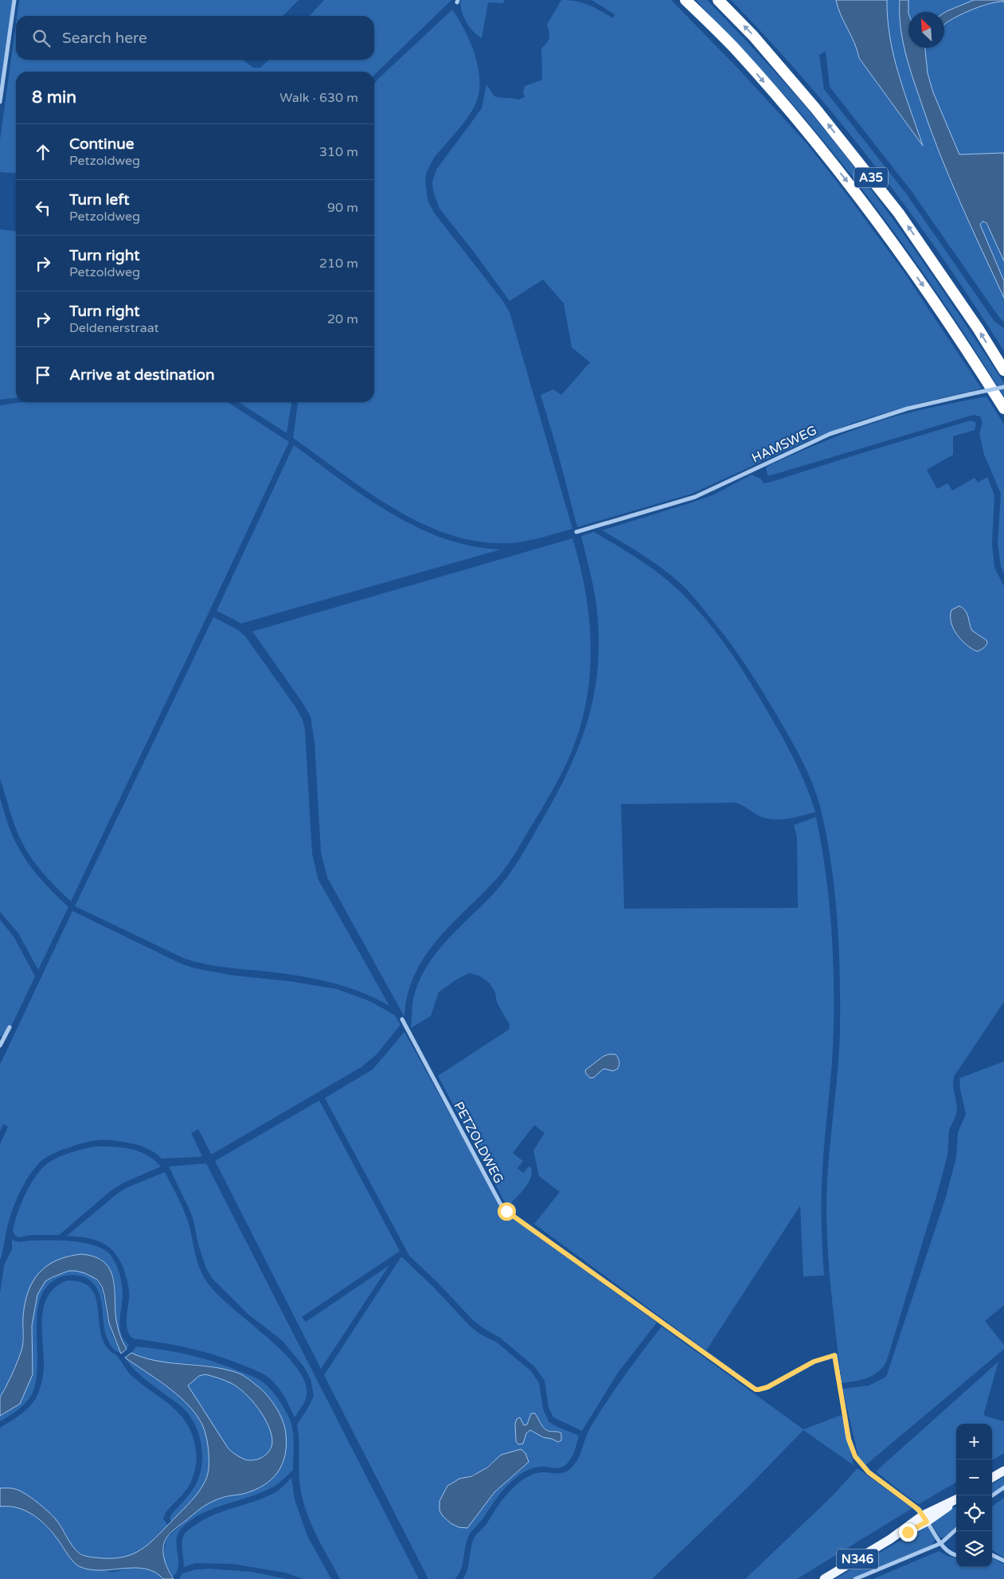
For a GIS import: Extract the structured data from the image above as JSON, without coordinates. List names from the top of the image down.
{
  "streets": {
    "highway": ["A35"],
    "main road": ["N346"],
    "street": ["HAMSWEG", "PETZOLDWEG"]
  },
  "crossings": [
    ["PETZOLDWEG", "N346"]
  ],
  "north": "top left",
  "page": {
    "search": "Search here",
    "heading": ["8 min", "Walk · 630 m"],
    "list": [
      ["Continue", "Petzoldweg", "310 m"],
      ["Turn left", "Petzoldweg", "90 m"],
      ["Turn right", "Petzoldweg", "210 m"],
      ["Turn right", "Deldenerstraat", "20 m"],
      "Arrive at destination"
    ],
    "map_buttons": ["+", "−"]
  }
}
